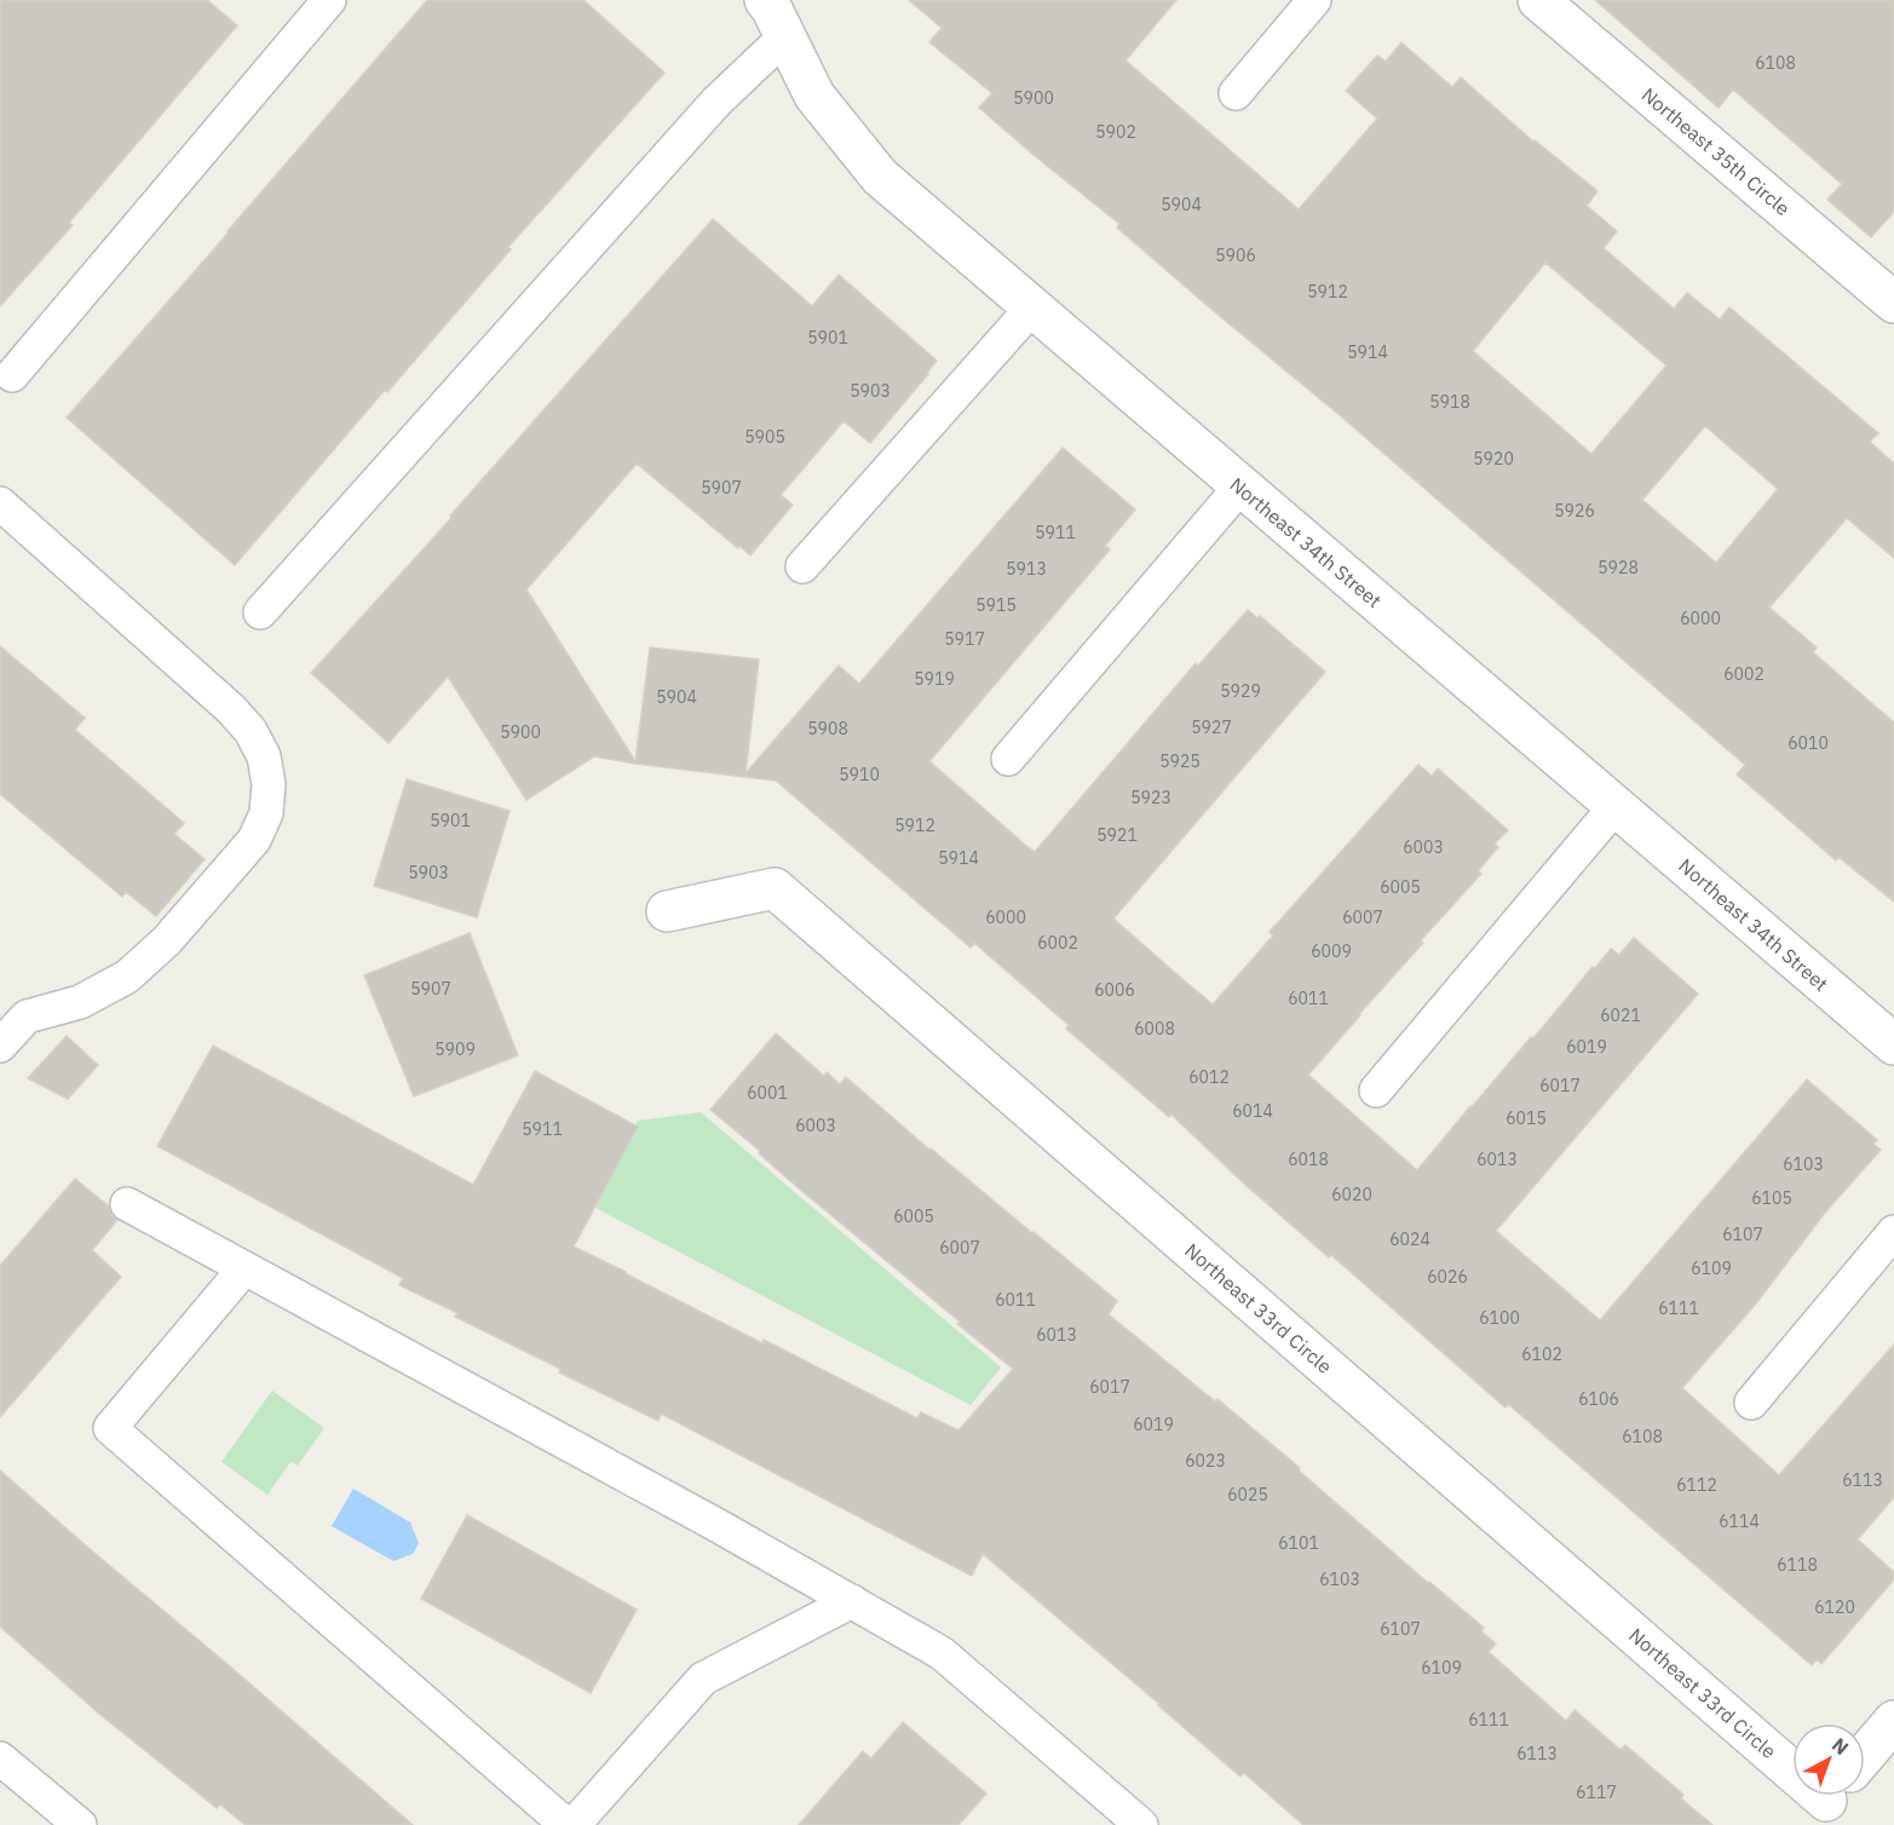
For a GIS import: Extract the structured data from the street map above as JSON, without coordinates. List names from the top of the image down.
{
  "streets": {
    "street": ["Northeast 35th Circle", "Northeast 34th Street", "Northeast 33rd Circle"]
  },
  "house_numbers": [
    "6108",
    "5900",
    "5902",
    "5904",
    "5906",
    "5912",
    "5901",
    "5914",
    "5903",
    "5918",
    "5905",
    "5920",
    "5907",
    "5926",
    "5911",
    "5928",
    "5913",
    "5915",
    "6000",
    "5917",
    "6002",
    "5919",
    "5929",
    "5904",
    "5927",
    "5908",
    "5900",
    "6010",
    "5925",
    "5910",
    "5923",
    "5901",
    "5912",
    "5921",
    "6003",
    "5914",
    "5903",
    "6005",
    "6000",
    "6007",
    "6002",
    "6009",
    "5907",
    "6006",
    "6011",
    "6021",
    "6008",
    "6019",
    "5909",
    "6012",
    "6017",
    "6001",
    "6014",
    "6015",
    "6003",
    "5911",
    "6018",
    "6013",
    "6103",
    "6020",
    "6105",
    "6005",
    "6107",
    "6024",
    "6007",
    "6109",
    "6026",
    "6011",
    "6111",
    "6100",
    "6013",
    "6102",
    "6017",
    "6106",
    "6019",
    "6108",
    "6023",
    "6113",
    "6112",
    "6025",
    "6114",
    "6101",
    "6118",
    "6103",
    "6120",
    "6107",
    "6109",
    "6111",
    "6113",
    "6117"
  ],
  "north": "top right"
}
